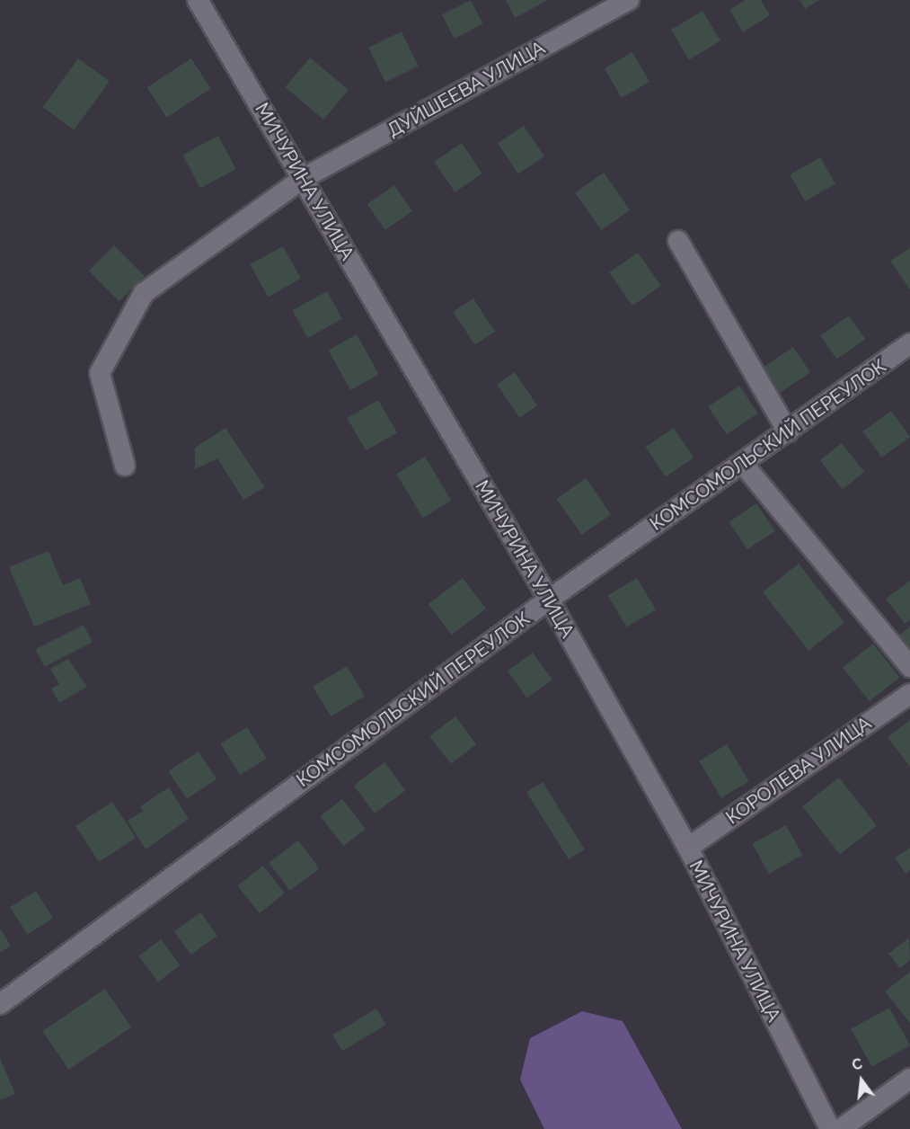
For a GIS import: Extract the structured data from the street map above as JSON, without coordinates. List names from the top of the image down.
{
  "streets": {
    "street": [
      "ДУЙШЕЕВА УЛИЦА",
      "МИЧУРИНА УЛИЦА",
      "КОМСОМОЛЬСКИЙ ПЕРЕУЛОК",
      "КОРОЛЕВА УЛИЦА"
    ]
  },
  "crossings": [
    ["ДУЙШЕЕВА УЛИЦА", "МИЧУРИНА УЛИЦА"],
    ["МИЧУРИНА УЛИЦА", "КОМСОМОЛЬСКИЙ ПЕРЕУЛОК"],
    ["МИЧУРИНА УЛИЦА", "КОРОЛЕВА УЛИЦА"]
  ],
  "north": "top"
}
